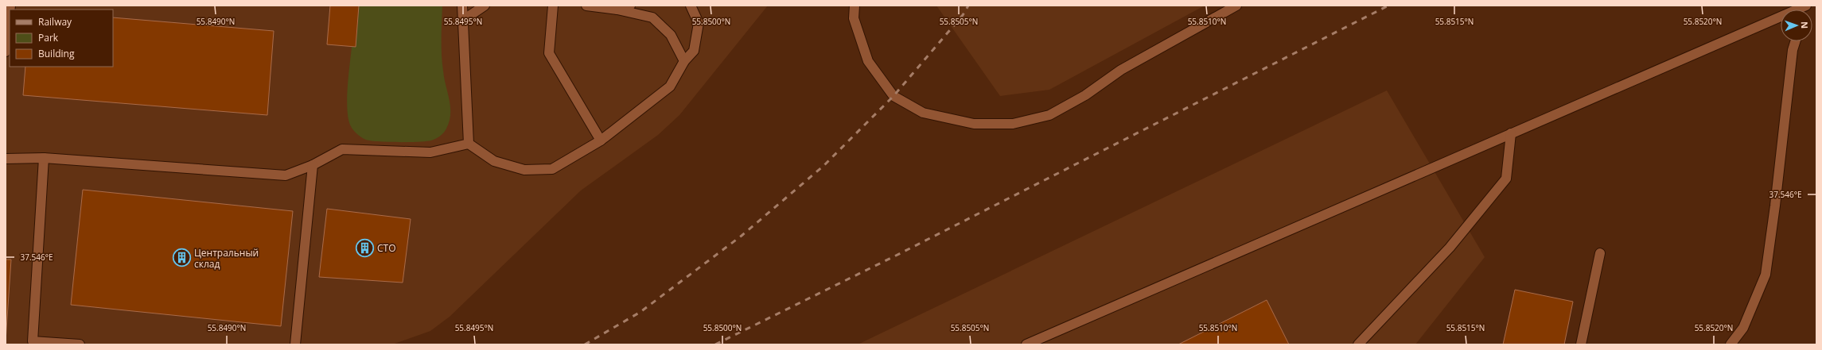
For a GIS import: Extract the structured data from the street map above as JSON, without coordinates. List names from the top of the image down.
{
  "places": {
    "building": ["СТО", "Центральный склад"]
  },
  "legend": ["Railway", "Park", "Building"],
  "north": "right",
  "coordinates": [
    "55.8490°N",
    "55.8495°N",
    "55.8500°N",
    "55.8505°N",
    "55.8510°N",
    "55.8515°N",
    "55.8520°N",
    "37.546°E"
  ]
}
